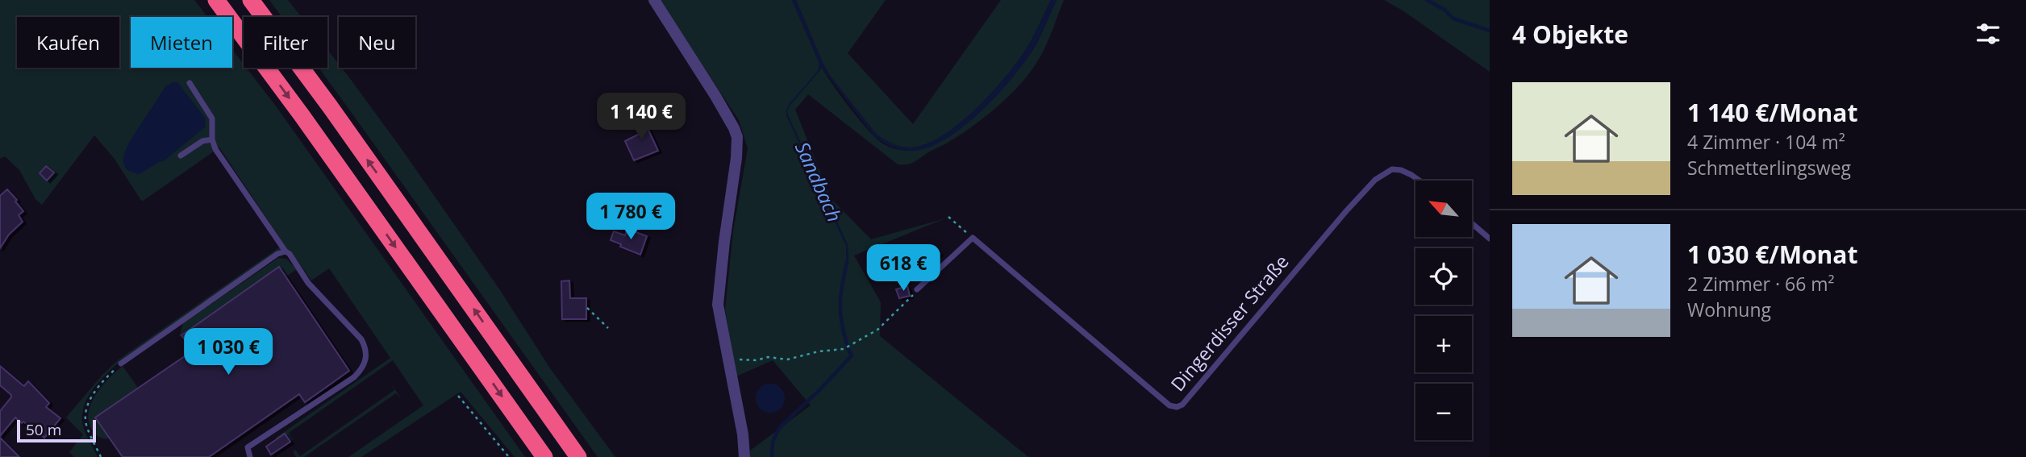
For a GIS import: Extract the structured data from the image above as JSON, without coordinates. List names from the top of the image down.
{
  "streets": {
    "lane": ["Dingerdisser Straße"]
  },
  "water": ["Sandbach"],
  "scale_bar": "50 m",
  "north": "top left",
  "page": {
    "heading": "4 Objekte",
    "chip": [
      "Kaufen",
      "Mieten",
      "Filter",
      "Neu"
    ],
    "list": [
      {
        "name": "1 140 €/Monat",
        "note": "4 Zimmer · 104 m² · Schmetterlingsweg"
      },
      {
        "name": "1 030 €/Monat",
        "note": "2 Zimmer · 66 m² · Wohnung"
      }
    ],
    "price": [
      "1 140 €",
      "1 780 €",
      "618 €",
      "1 030 €"
    ],
    "map_buttons": ["+", "−"],
    "scale": "50 m"
  }
}
